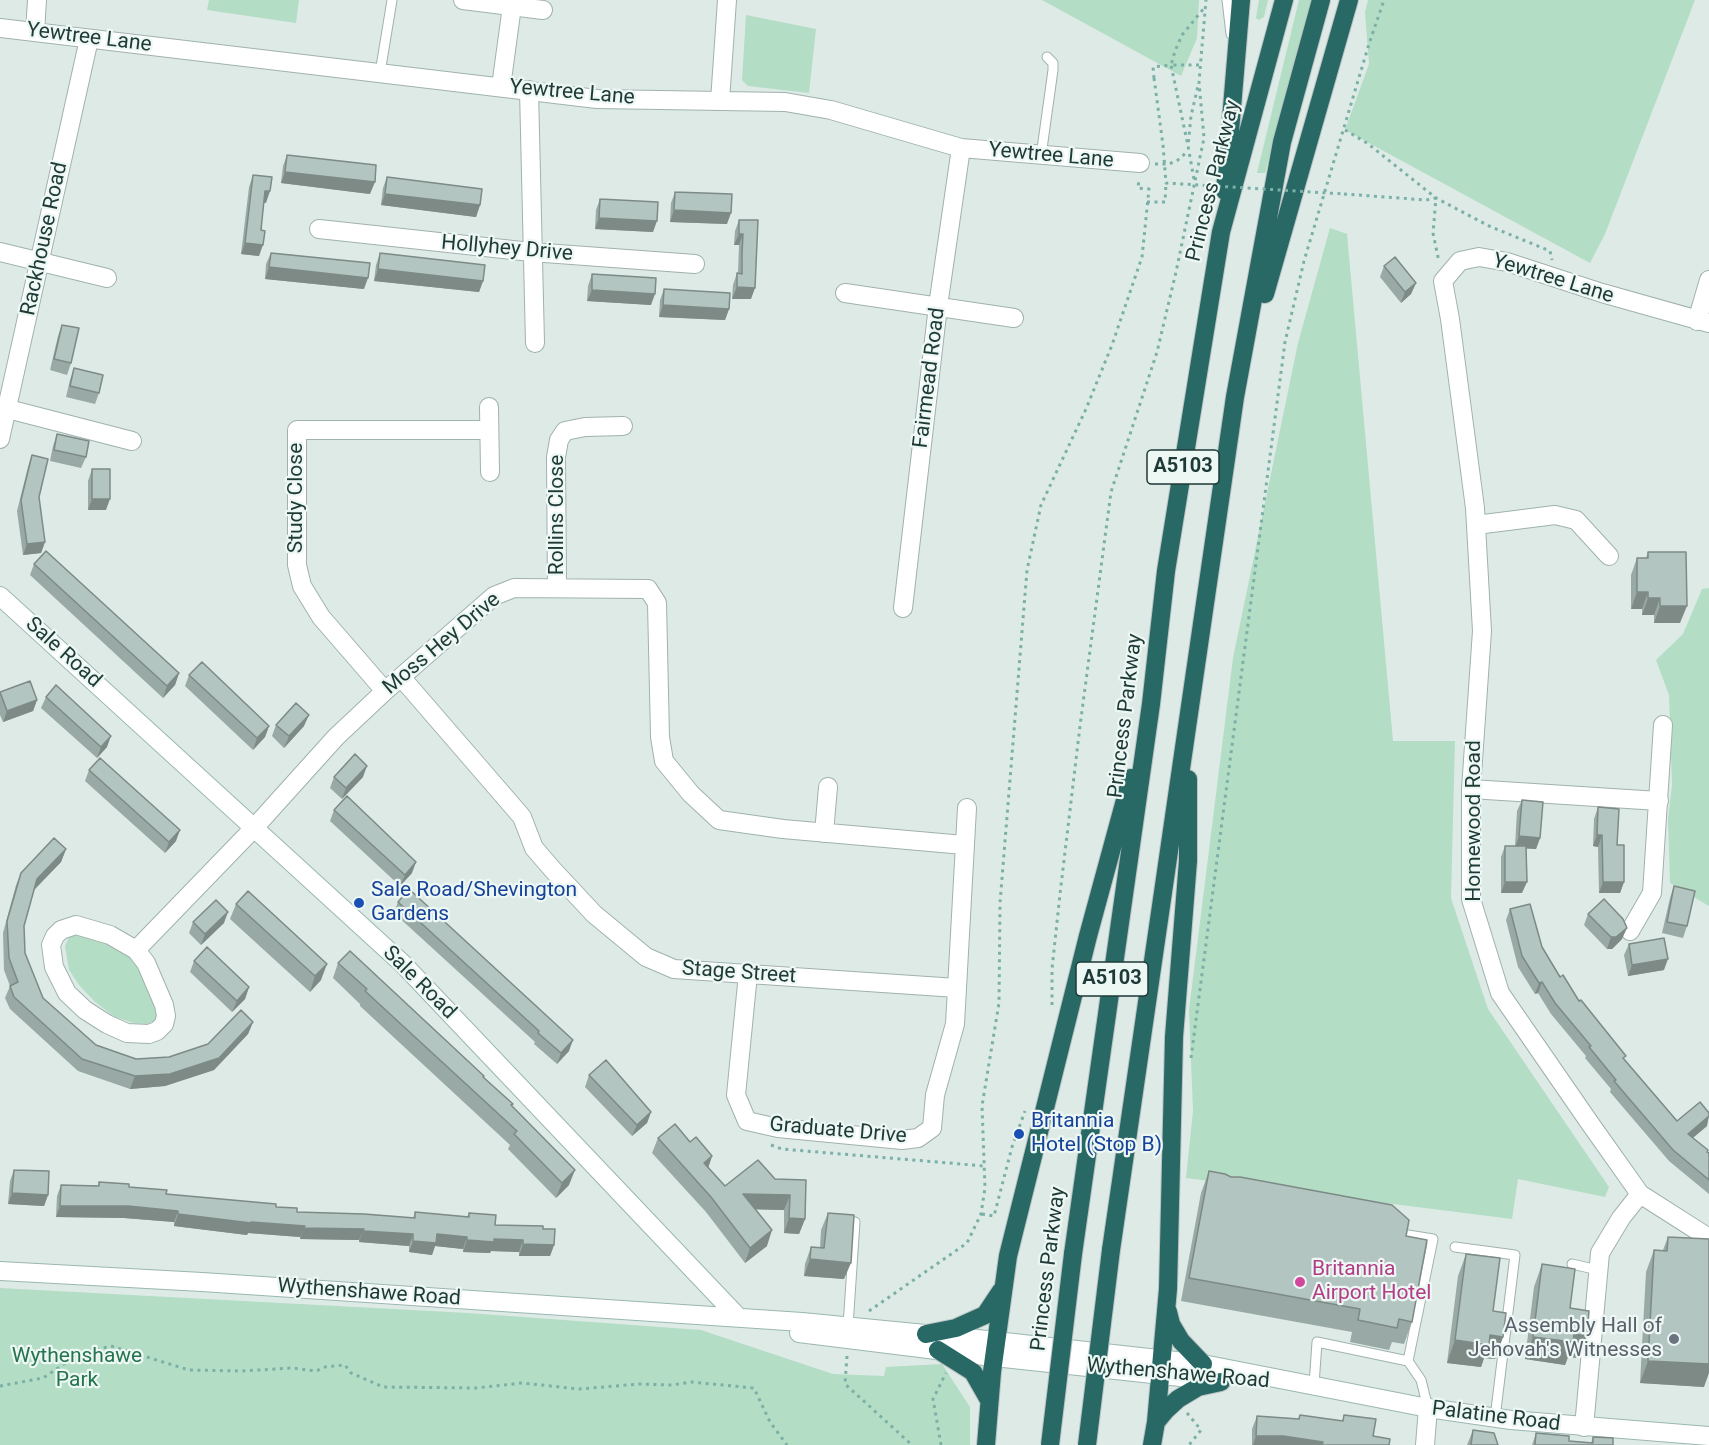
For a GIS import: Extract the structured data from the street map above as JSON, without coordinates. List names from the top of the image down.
{
  "streets": {
    "highway": ["Princess Parkway", "A5103"],
    "street": [
      "Yewtree Lane",
      "Rackhouse Road",
      "Hollyhey Drive",
      "Fairmead Road",
      "Study Close",
      "Rollins Close",
      "Moss Hey Drive",
      "Sale Road",
      "Homewood Road",
      "Stage Street",
      "Graduate Drive",
      "Wythenshawe Road",
      "Palatine Road"
    ]
  },
  "crossings": [
    ["Yewtree Lane", "Rackhouse Road"],
    ["Yewtree Lane", "Fairmead Road"],
    ["Yewtree Lane", "Homewood Road"],
    ["Study Close", "Moss Hey Drive"],
    ["Rollins Close", "Moss Hey Drive"],
    ["Moss Hey Drive", "Sale Road"],
    ["Moss Hey Drive", "Stage Street"],
    ["Moss Hey Drive", "Graduate Drive"],
    ["Sale Road", "Wythenshawe Road"],
    ["Stage Street", "Graduate Drive"],
    ["Wythenshawe Road", "Palatine Road"]
  ],
  "parks": ["Wythenshawe Park"],
  "places": [
    "Sale Road/Shevington Gardens",
    "Britannia Hotel (Stop B)",
    "Britannia Airport Hotel",
    "Assembly Hall of Jehovah's Witnesses"
  ]
}
